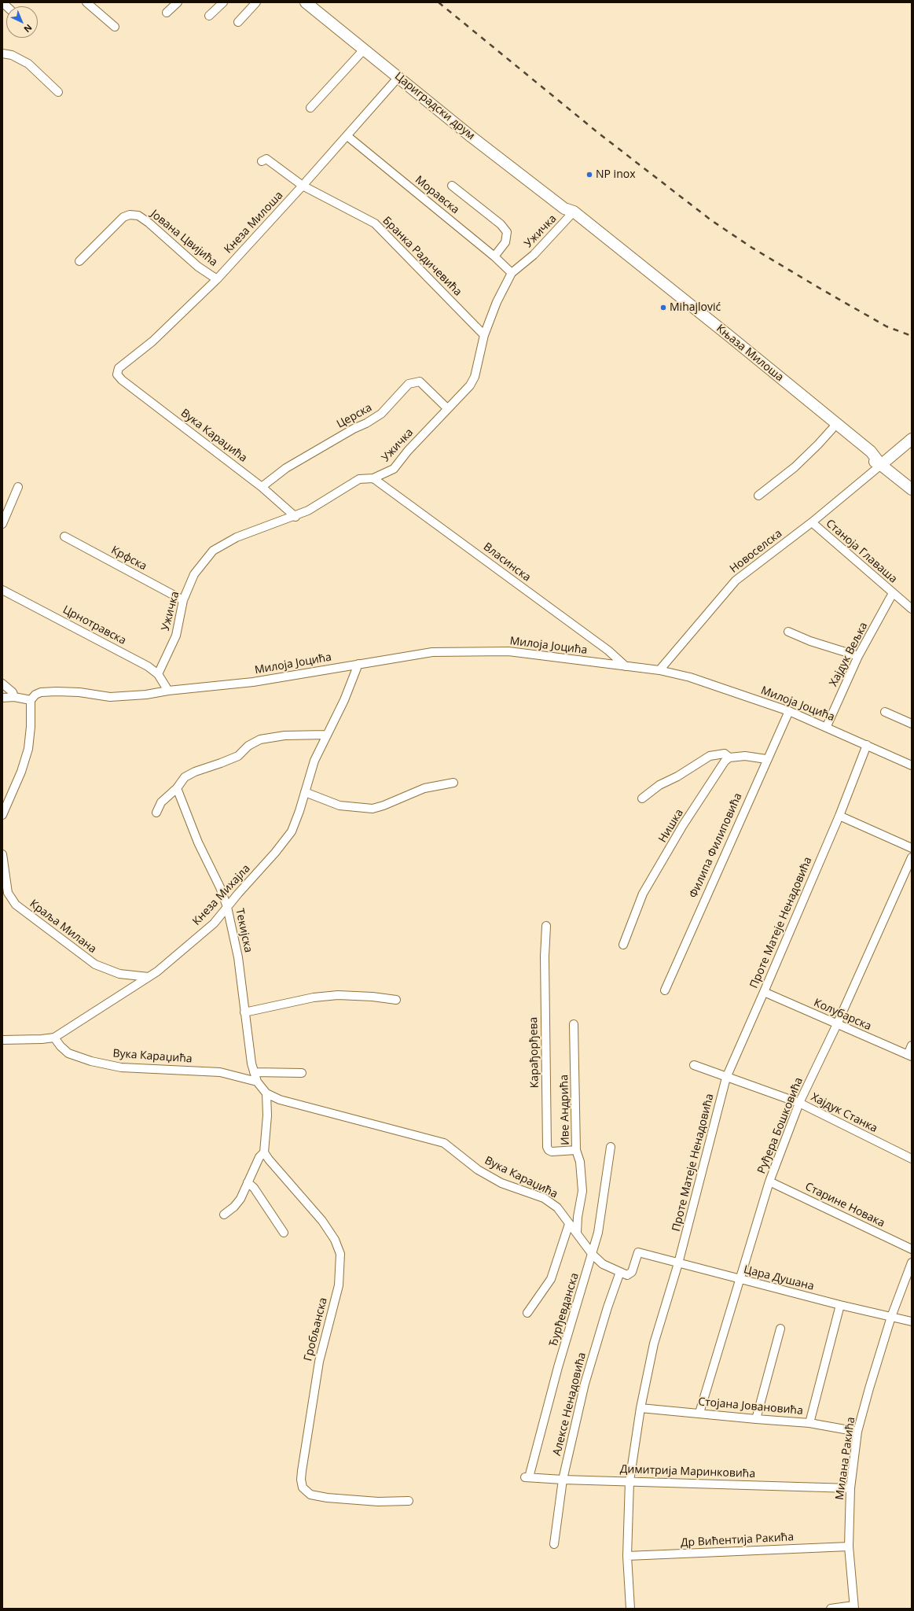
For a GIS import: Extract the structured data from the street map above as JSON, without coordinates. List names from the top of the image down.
{
  "streets": {
    "main road": ["Цариградски друм", "Књаза Милоша"],
    "street": [
      "Моравска",
      "Кнеза Милоша",
      "Ужичка",
      "Јована Цвијића",
      "Бранка Радичевића",
      "Церска",
      "Вука Караџића",
      "Новоселска",
      "Станоја Главаша",
      "Крфска",
      "Власинска",
      "Црнотравска",
      "Милоја Јоцића",
      "Хајдук Вељка",
      "Нишка",
      "Филипа Филиповића",
      "Кнеза Михајла",
      "Проте Матеје Ненадовића",
      "Краља Милана",
      "Текијска",
      "Колубарска",
      "Карађорђева",
      "Иве Андрића",
      "Хајдук Станка",
      "Руђера Бошковића",
      "Старине Новака",
      "Цара Душана",
      "Ђурђевданска",
      "Гробљанска",
      "Алексе Ненадовића",
      "Стојана Јовановића",
      "Милана Ракића",
      "Димитрија Маринковића",
      "Др Вићентија Ракића"
    ]
  },
  "crossings": [
    ["Цариградски друм", "Кнеза Милоша"],
    ["Цариградски друм", "Ужичка"],
    ["Цариградски друм", "Књаза Милоша"],
    ["Моравска", "Кнеза Милоша"],
    ["Моравска", "Ужичка"],
    ["Кнеза Милоша", "Јована Цвијића"],
    ["Кнеза Милоша", "Бранка Радичевића"],
    ["Кнеза Милоша", "Вука Караџића"],
    ["Ужичка", "Бранка Радичевића"],
    ["Ужичка", "Церска"],
    ["Ужичка", "Вука Караџића"],
    ["Ужичка", "Крфска"],
    ["Ужичка", "Власинска"],
    ["Ужичка", "Црнотравска"],
    ["Књаза Милоша", "Новоселска"],
    ["Церска", "Вука Караџића"],
    ["Вука Караџића", "Кнеза Михајла"],
    ["Вука Караџића", "Текијска"],
    ["Вука Караџића", "Иве Андрића"],
    ["Вука Караџића", "Цара Душана"],
    ["Вука Караџића", "Ђурђевданска"],
    ["Вука Караџића", "Алексе Ненадовића"],
    ["Новоселска", "Станоја Главаша"],
    ["Новоселска", "Милоја Јоцића"],
    ["Станоја Главаша", "Хајдук Вељка"],
    ["Власинска", "Милоја Јоцића"],
    ["Црнотравска", "Милоја Јоцића"],
    ["Милоја Јоцића", "Хајдук Вељка"],
    ["Милоја Јоцића", "Филипа Филиповића"],
    ["Милоја Јоцића", "Кнеза Михајла"],
    ["Милоја Јоцића", "Проте Матеје Ненадовића"],
    ["Кнеза Михајла", "Краља Милана"],
    ["Кнеза Михајла", "Текијска"],
    ["Проте Матеје Ненадовића", "Колубарска"],
    ["Проте Матеје Ненадовића", "Хајдук Станка"],
    ["Проте Матеје Ненадовића", "Цара Душана"],
    ["Проте Матеје Ненадовића", "Стојана Јовановића"],
    ["Проте Матеје Ненадовића", "Димитрија Маринковића"],
    ["Проте Матеје Ненадовића", "Др Вићентија Ракића"],
    ["Колубарска", "Руђера Бошковића"],
    ["Карађорђева", "Иве Андрића"],
    ["Хајдук Станка", "Руђера Бошковића"],
    ["Руђера Бошковића", "Старине Новака"],
    ["Руђера Бошковића", "Цара Душана"],
    ["Руђера Бошковића", "Стојана Јовановића"],
    ["Цара Душана", "Алексе Ненадовића"],
    ["Цара Душана", "Милана Ракића"],
    ["Ђурђевданска", "Димитрија Маринковића"],
    ["Алексе Ненадовића", "Димитрија Маринковића"],
    ["Стојана Јовановића", "Милана Ракића"],
    ["Милана Ракића", "Димитрија Маринковића"],
    ["Милана Ракића", "Др Вићентија Ракића"]
  ],
  "places": ["NP inox", "Mihajlović"],
  "north": "bottom right"
}
